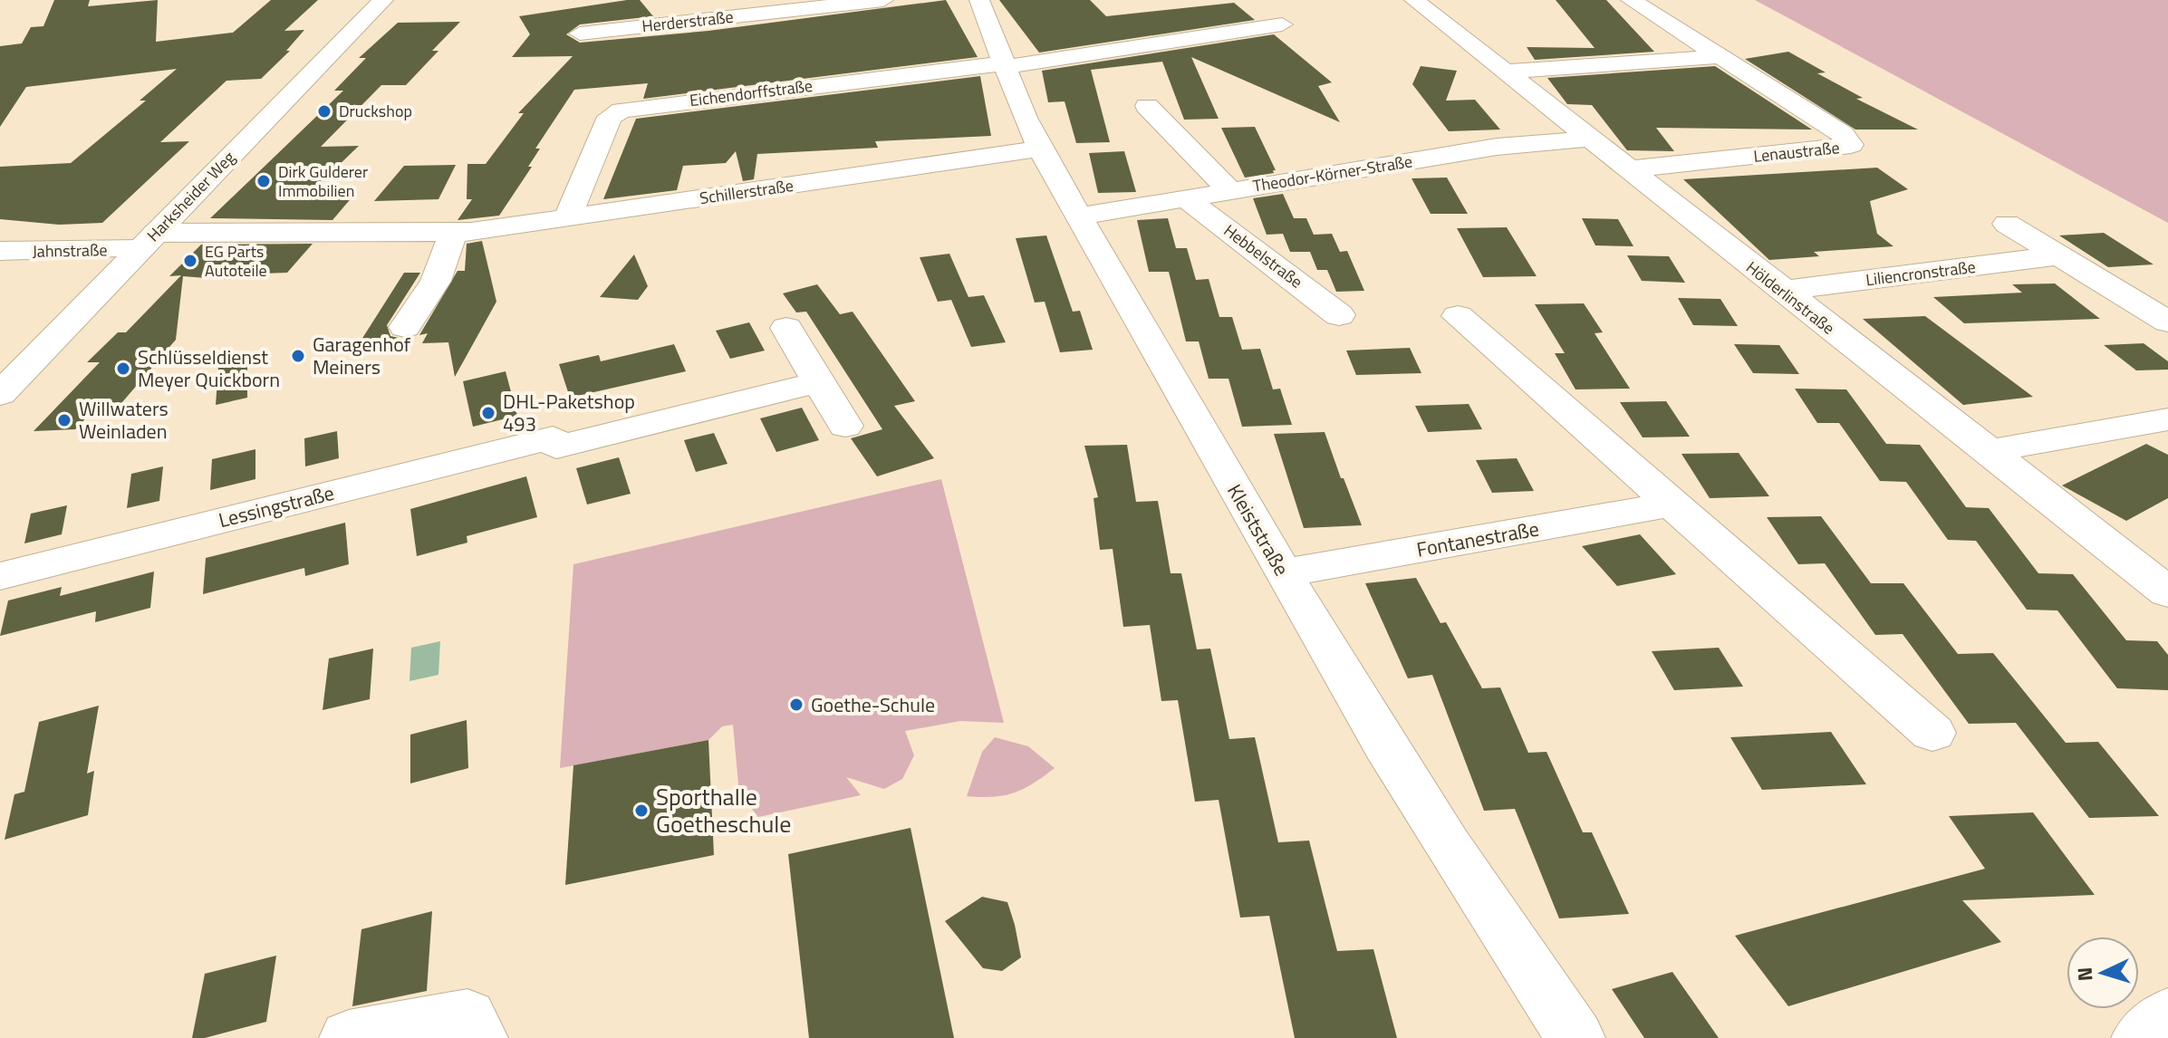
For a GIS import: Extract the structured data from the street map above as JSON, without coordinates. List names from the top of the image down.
{
  "streets": {
    "street": [
      "Herderstraße",
      "Eichendorffstraße",
      "Lenaustraße",
      "Theodor-Körner-Straße",
      "Schillerstraße",
      "Harksheider Weg",
      "Jahnstraße",
      "Hebbelstraße",
      "Liliencronstraße",
      "Hölderlinstraße",
      "Lessingstraße",
      "Kleiststraße",
      "Fontanestraße"
    ]
  },
  "crossings": [
    ["Eichendorffstraße", "Schillerstraße"],
    ["Eichendorffstraße", "Kleiststraße"],
    ["Lenaustraße", "Hölderlinstraße"],
    ["Theodor-Körner-Straße", "Hebbelstraße"],
    ["Theodor-Körner-Straße", "Hölderlinstraße"],
    ["Theodor-Körner-Straße", "Kleiststraße"],
    ["Schillerstraße", "Harksheider Weg"],
    ["Schillerstraße", "Jahnstraße"],
    ["Schillerstraße", "Kleiststraße"],
    ["Harksheider Weg", "Jahnstraße"],
    ["Liliencronstraße", "Hölderlinstraße"],
    ["Kleiststraße", "Fontanestraße"]
  ],
  "places": [
    "Druckshop",
    "Dirk Gulderer Immobilien",
    "EG Parts Autoteile",
    "Garagenhof Meiners",
    "Schlüsseldienst Meyer Quickborn",
    "DHL-Paketshop 493",
    "Willwaters Weinladen",
    "Goethe-Schule",
    "Sporthalle Goetheschule"
  ],
  "north": "left"
}
